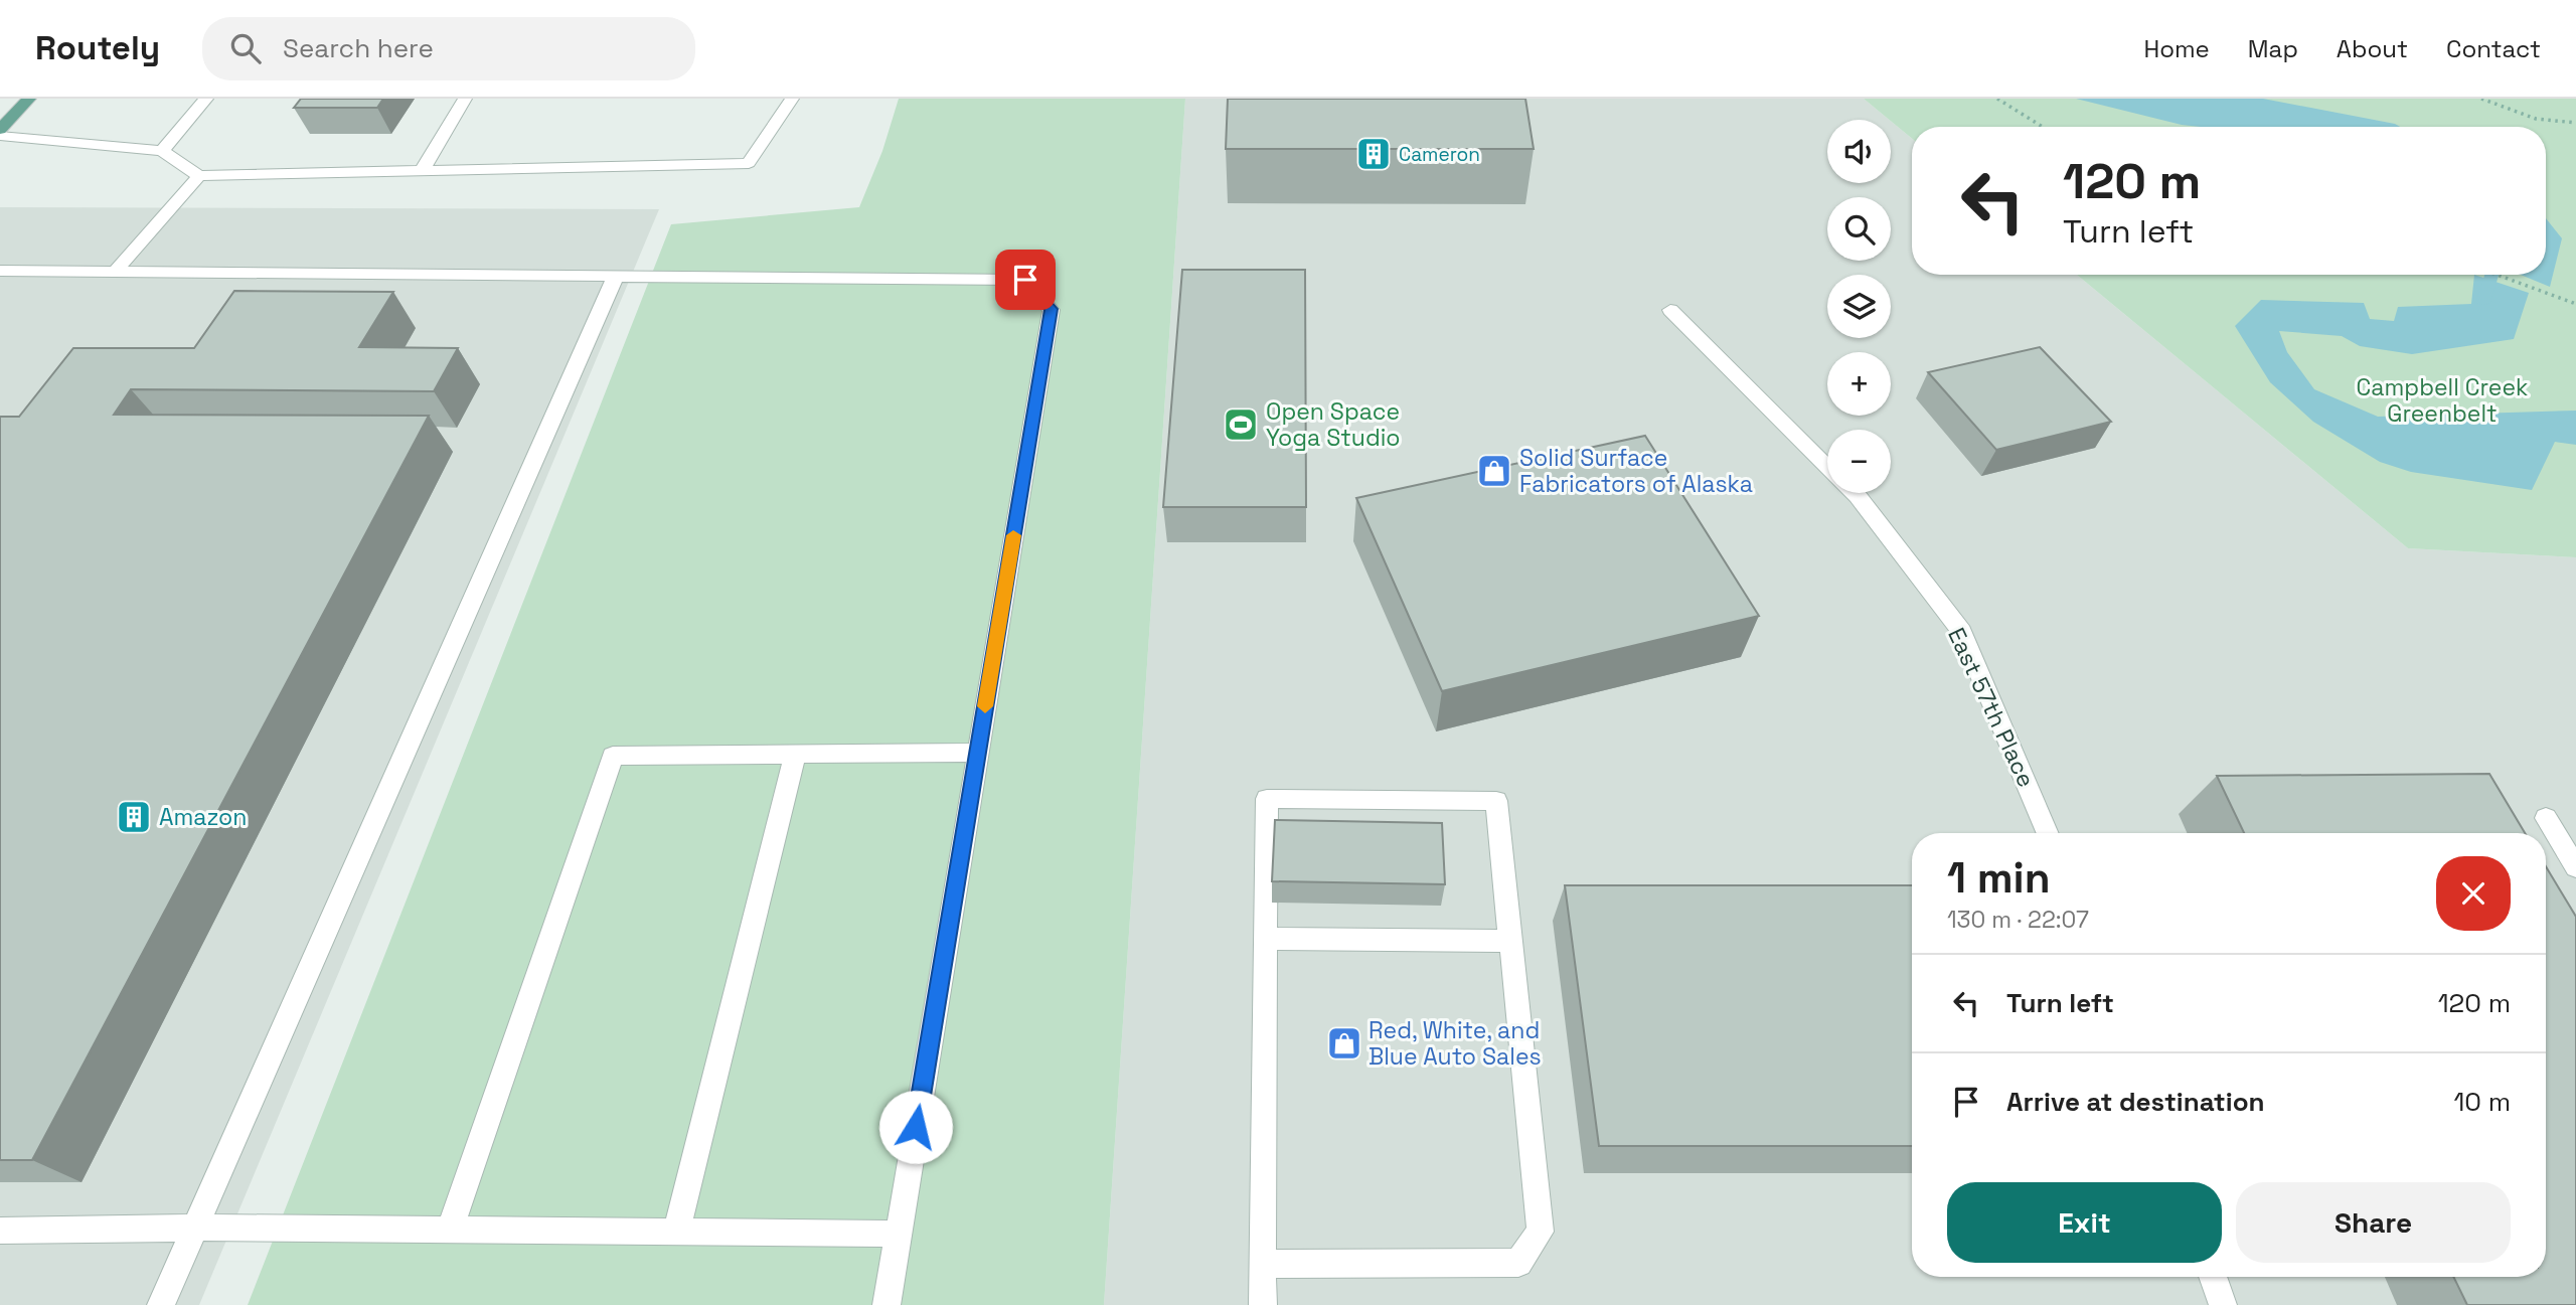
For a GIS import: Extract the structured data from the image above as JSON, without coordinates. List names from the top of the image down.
{
  "streets": {
    "street": ["East 57th Place"]
  },
  "parks": ["Campbell Creek Greenbelt"],
  "places": {
    "building": ["Cameron", "Amazon"],
    "sports": ["Open Space Yoga Studio"],
    "shop": ["Solid Surface Fabricators of Alaska", "Red, White, and Blue Auto Sales"]
  },
  "page": {
    "header": "Routely",
    "search": "Search here",
    "nav": [
      "Home",
      "Map",
      "About",
      "Contact"
    ],
    "map_buttons": ["+", "−"],
    "turn": ["120 m", "Turn left"],
    "heading": ["1 min", "130 m · 22:07"],
    "list": [
      {
        "name": "Turn left",
        "value": "120 m"
      },
      {
        "name": "Arrive at destination",
        "value": "10 m"
      }
    ],
    "buttons": ["Exit", "Share"]
  }
}
